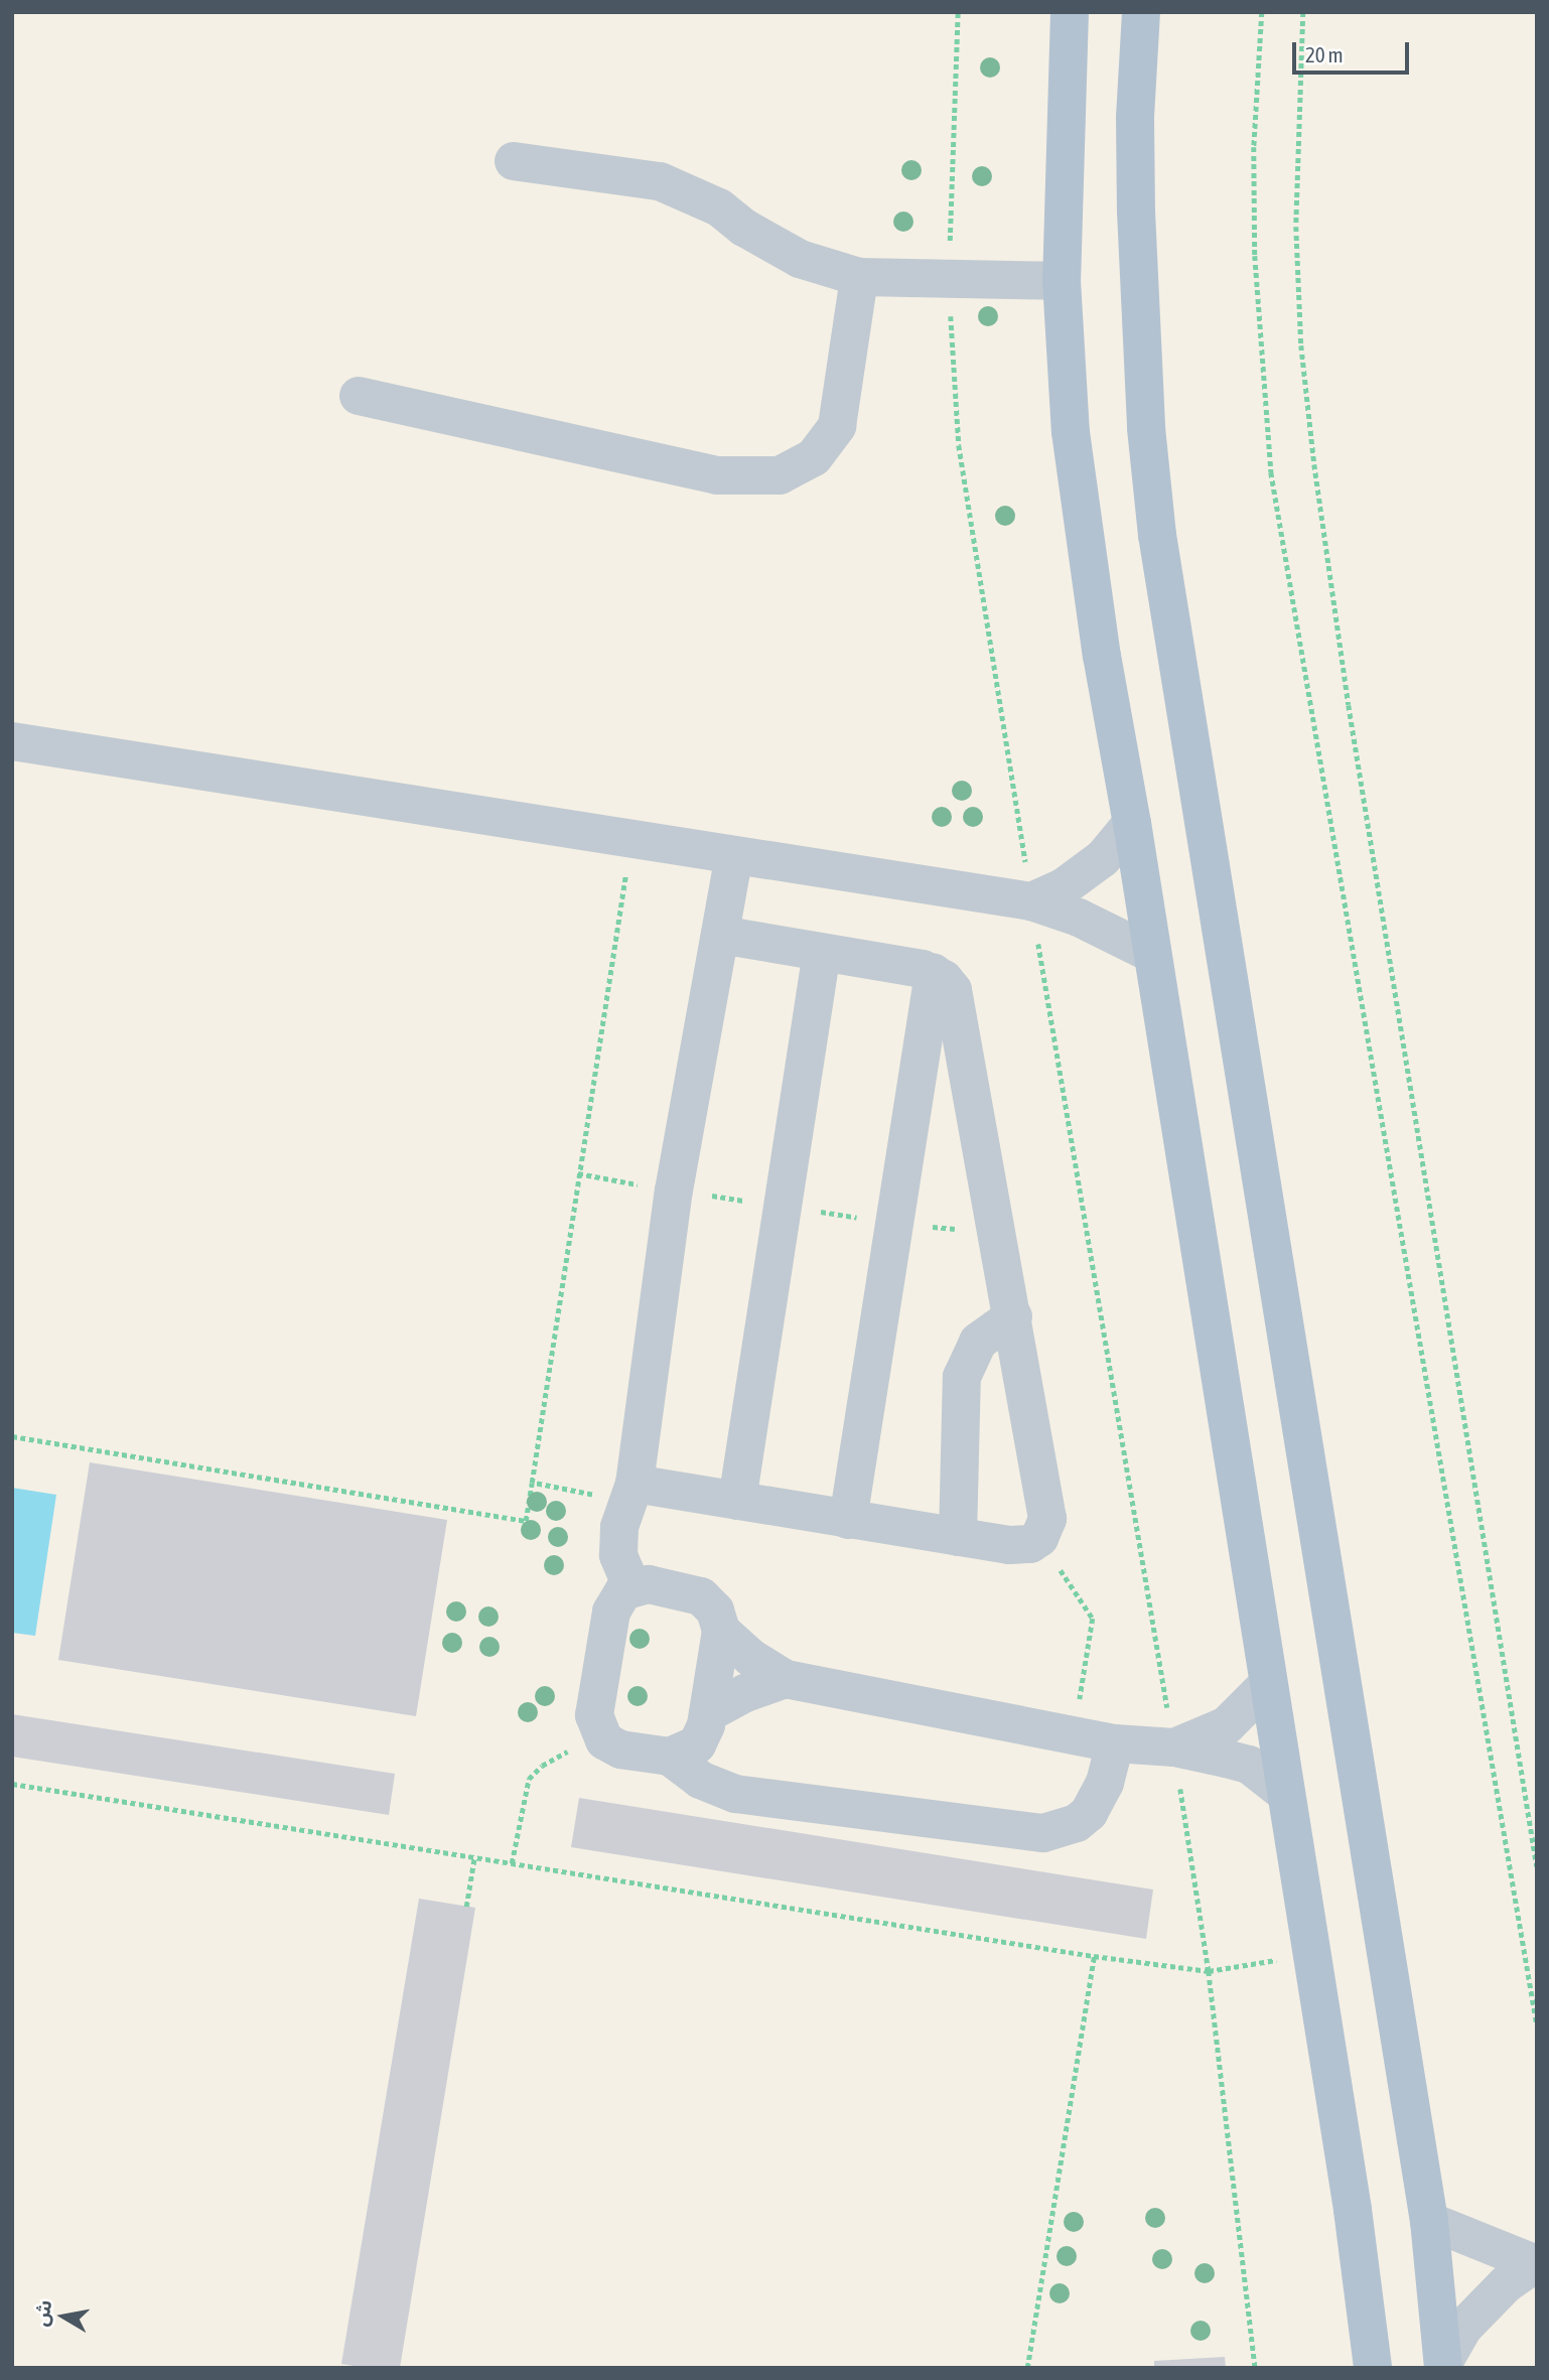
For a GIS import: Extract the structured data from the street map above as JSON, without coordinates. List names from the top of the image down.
{
  "scale_bar": "20 m",
  "north": "left"
}
